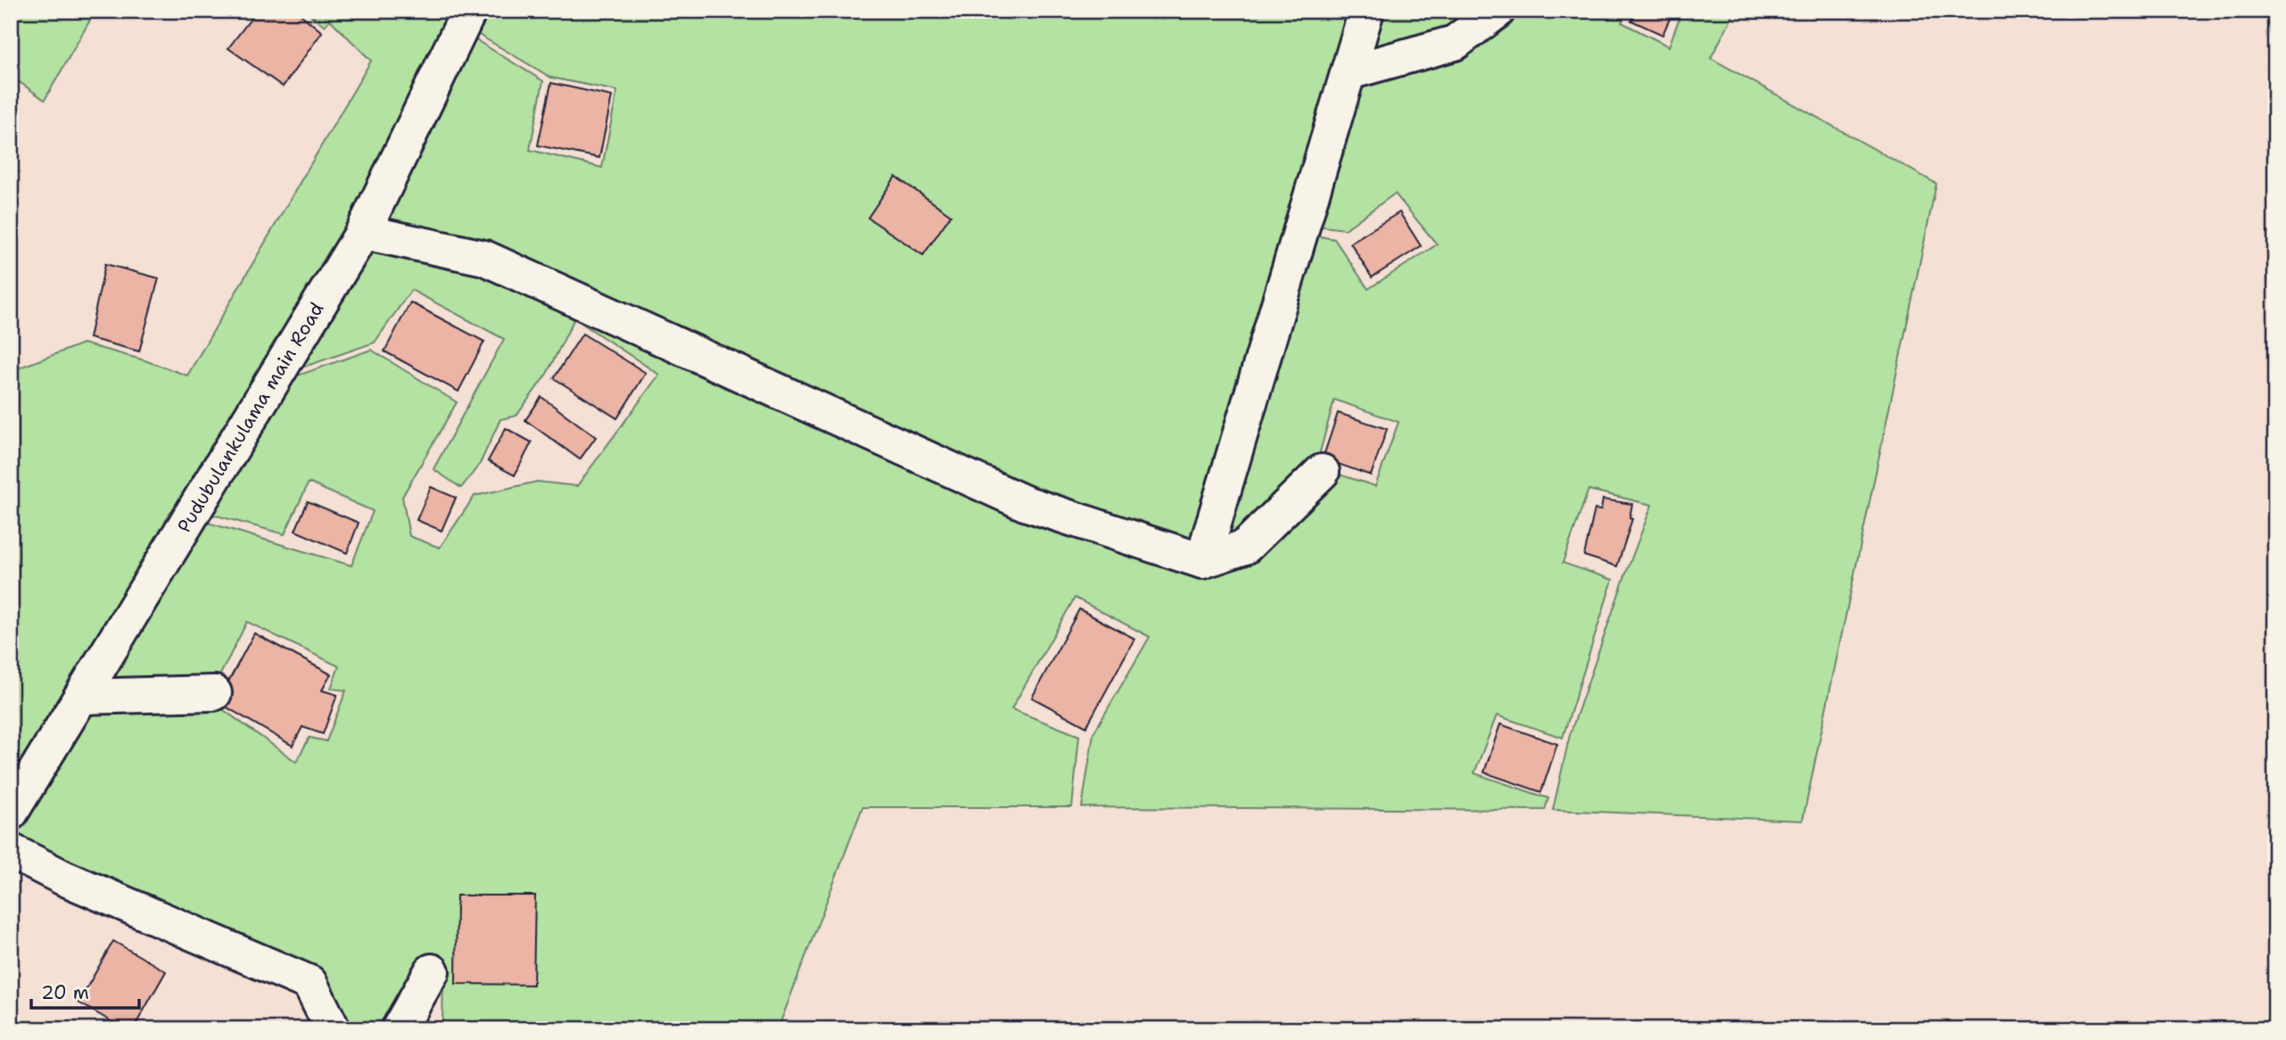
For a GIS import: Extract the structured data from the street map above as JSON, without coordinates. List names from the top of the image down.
{
  "streets": {
    "street": ["Pudubulankulama main Road"]
  },
  "scale_bar": "20 m"
}
